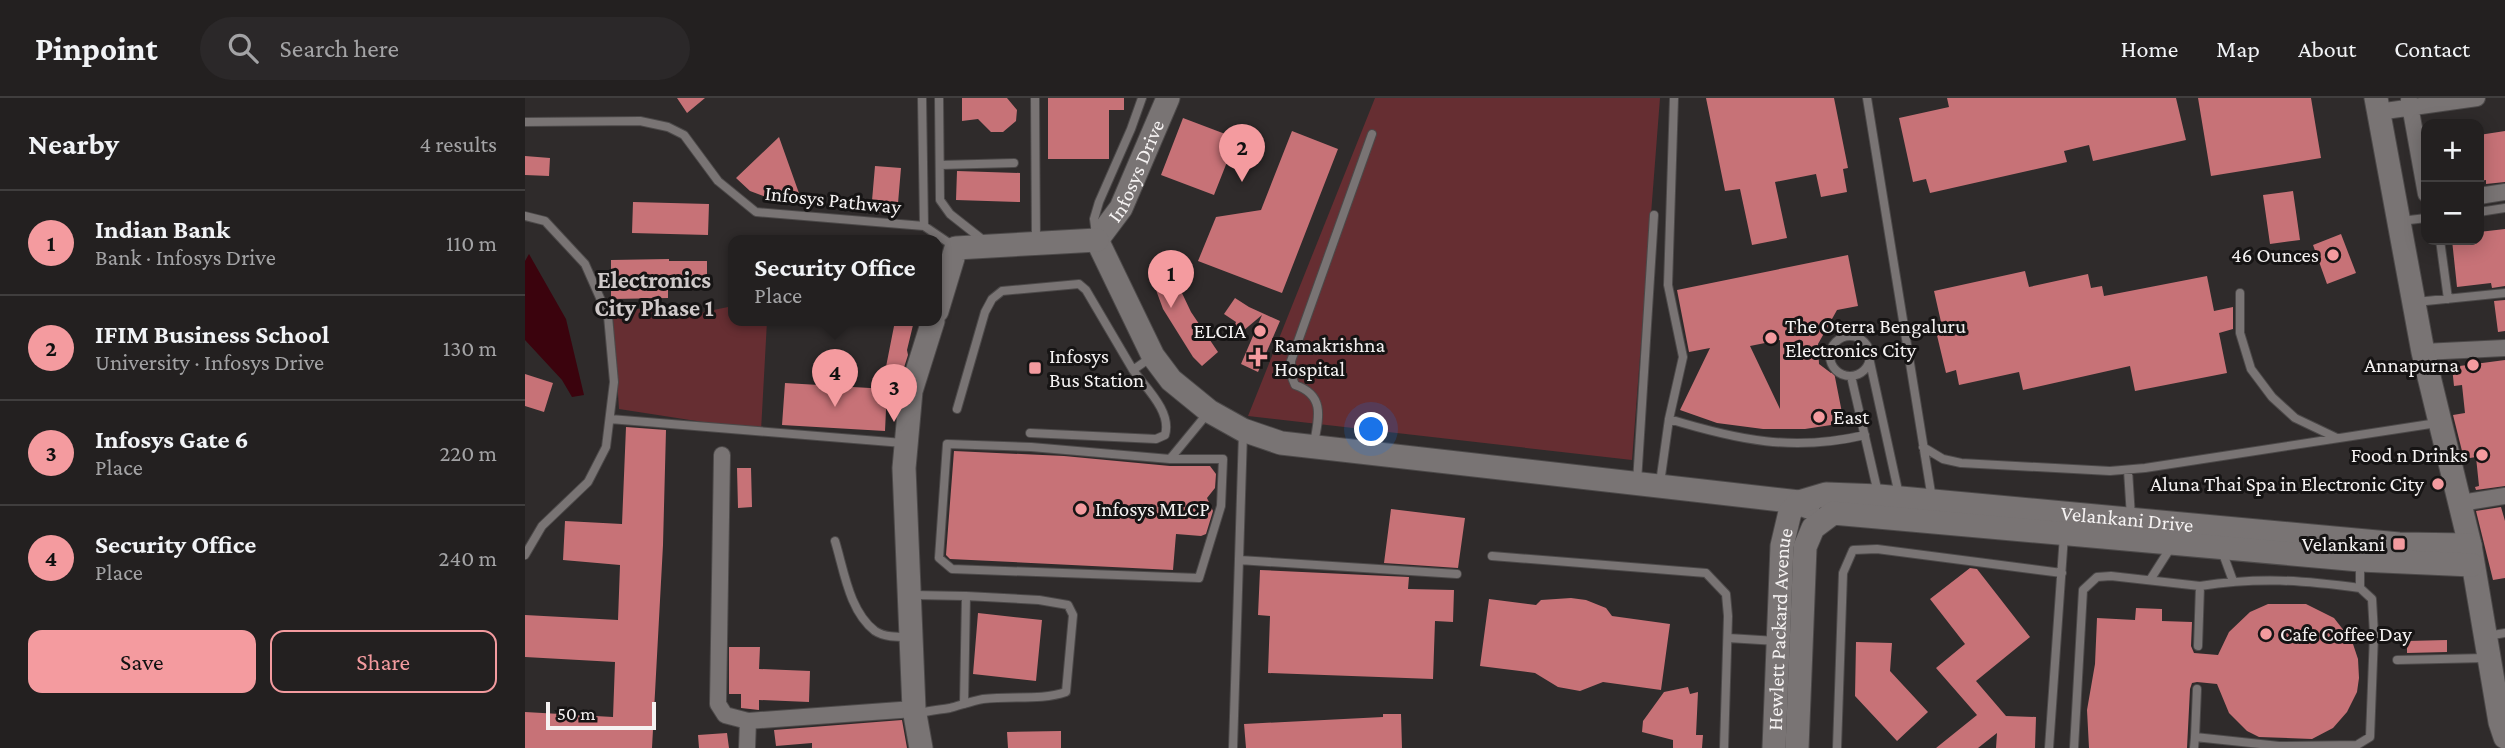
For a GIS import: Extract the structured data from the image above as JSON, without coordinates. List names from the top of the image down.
{
  "streets": {
    "street": ["Infosys Drive", "Velankani Drive", "Hewlett Packard Avenue"],
    "lane": ["Infosys Pathway"]
  },
  "crossings": [
    ["Velankani Drive", "Hewlett Packard Avenue"]
  ],
  "districts": ["Electronics City Phase 1"],
  "places": {
    "other": [
      "46 Ounces",
      "ELCIA",
      "The Oterra Bengaluru Electronics City",
      "Annapurna",
      "East",
      "Food n Drinks",
      "Aluna Thai Spa in Electronic City",
      "Infosys MLCP",
      "Cafe Coffee Day"
    ],
    "health": ["Ramakrishna Hospital"],
    "transit": ["Infosys Bus Station", "Velankani"]
  },
  "scale_bar": "50 m",
  "page": {
    "header": "Pinpoint",
    "search": "Search here",
    "nav": [
      "Home",
      "Map",
      "About",
      "Contact"
    ],
    "heading": ["Nearby", "4 results"],
    "map_buttons": ["+", "−"],
    "pins": [
      "2",
      "1",
      "4",
      "3"
    ],
    "list": [
      {
        "mark": "1",
        "name": "Indian Bank",
        "note": "Bank · Infosys Drive",
        "value": "110 m"
      },
      {
        "mark": "2",
        "name": "IFIM Business School",
        "note": "University · Infosys Drive",
        "value": "130 m"
      },
      {
        "mark": "3",
        "name": "Infosys Gate 6",
        "note": "Place",
        "value": "220 m"
      },
      {
        "mark": "4",
        "name": "Security Office",
        "note": "Place",
        "value": "240 m"
      }
    ],
    "popup": ["Security Office", "Place"],
    "buttons": ["Save", "Share"],
    "scale": "50 m"
  }
}
